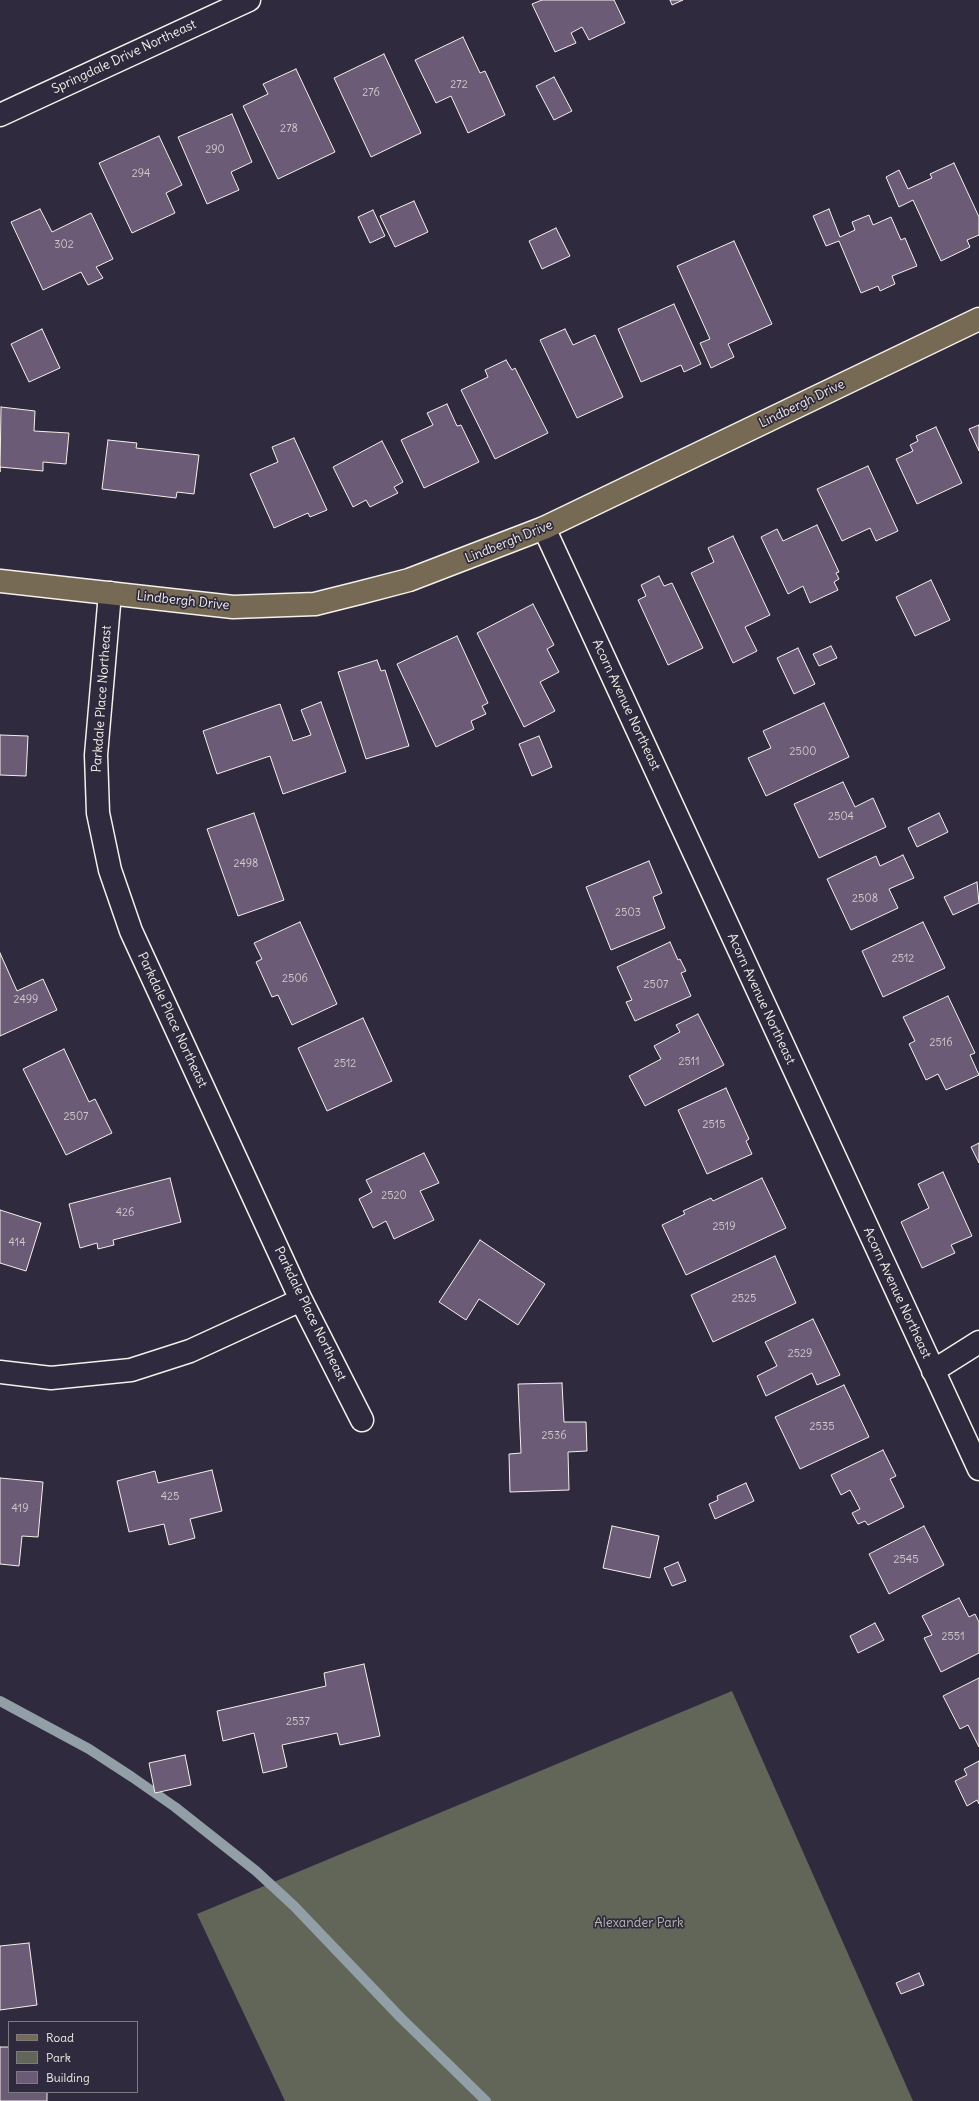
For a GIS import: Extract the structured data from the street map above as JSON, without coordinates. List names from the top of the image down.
{
  "streets": {
    "main road": ["Lindbergh Drive"],
    "street": ["Springdale Drive Northeast", "Parkdale Place Northeast", "Acorn Avenue Northeast"]
  },
  "crossings": [
    ["Lindbergh Drive", "Parkdale Place Northeast"],
    ["Lindbergh Drive", "Acorn Avenue Northeast"]
  ],
  "parks": ["Alexander Park"],
  "house_numbers": [
    "272",
    "276",
    "278",
    "290",
    "294",
    "302",
    "2500",
    "2504",
    "2498",
    "2508",
    "2503",
    "2512",
    "2506",
    "2507",
    "2499",
    "2516",
    "2511",
    "2512",
    "2507",
    "2515",
    "2520",
    "426",
    "2519",
    "414",
    "2525",
    "2529",
    "2535",
    "2536",
    "425",
    "419",
    "2545",
    "2551",
    "2537"
  ],
  "legend": ["Road", "Park", "Building"]
}
